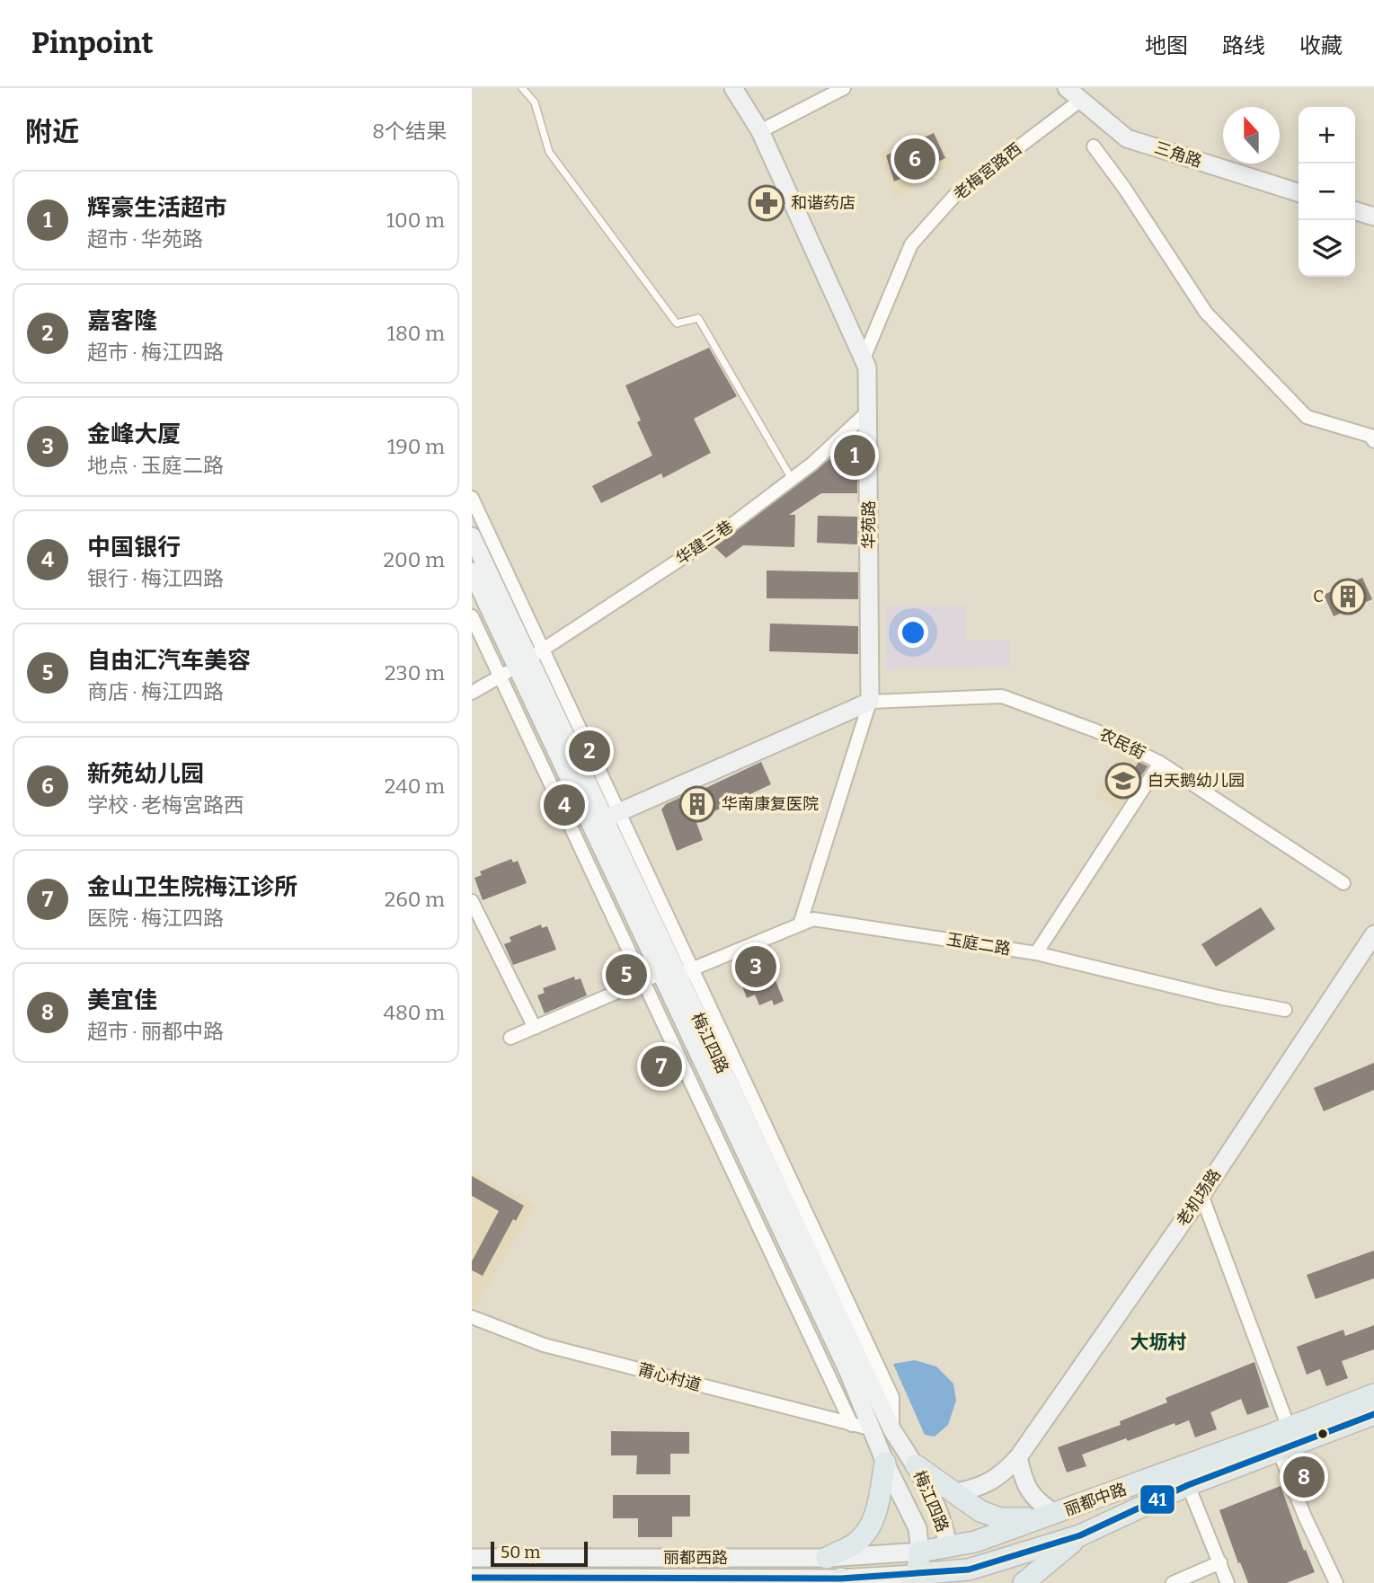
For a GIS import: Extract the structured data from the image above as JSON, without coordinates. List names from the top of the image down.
{
  "streets": {
    "main road": [
      "三角路",
      "华苑路",
      "梅江四路",
      "老机场路",
      "丽都中路",
      "丽都西路"
    ],
    "street": [
      "老梅宮路西",
      "华建三巷",
      "农民街",
      "玉庭二路",
      "莆心村道"
    ]
  },
  "crossings": [
    ["三角路", "老梅宮路西"],
    ["老梅宮路西", "华苑路"],
    ["华苑路", "华建三巷"],
    ["华苑路", "农民街"],
    ["华建三巷", "梅江四路"],
    ["玉庭二路", "梅江四路"],
    ["梅江四路", "莆心村道"],
    ["梅江四路", "丽都中路"],
    ["梅江四路", "丽都西路"],
    ["丽都中路", "丽都西路"]
  ],
  "districts": ["大坜村"],
  "places": {
    "pharmacy": ["和谐药店"],
    "building": ["C", "华南康复医院"],
    "school or university": ["白天鹅幼儿园"]
  },
  "lines": ["transit line 41"],
  "scale_bar": "50 m",
  "north": "top",
  "page": {
    "header": "Pinpoint",
    "nav": ["地图", "路线", "收藏"],
    "heading": ["附近", "8个结果"],
    "map_buttons": ["+", "−"],
    "pins": [
      "6",
      "1",
      "2",
      "4",
      "3",
      "5",
      "7",
      "8"
    ],
    "list": [
      {
        "mark": "1",
        "name": "辉豪生活超市",
        "note": "超市 · 华苑路",
        "value": "100 m"
      },
      {
        "mark": "2",
        "name": "嘉客隆",
        "note": "超市 · 梅江四路",
        "value": "180 m"
      },
      {
        "mark": "3",
        "name": "金峰大厦",
        "note": "地点 · 玉庭二路",
        "value": "190 m"
      },
      {
        "mark": "4",
        "name": "中国银行",
        "note": "银行 · 梅江四路",
        "value": "200 m"
      },
      {
        "mark": "5",
        "name": "自由汇汽车美容",
        "note": "商店 · 梅江四路",
        "value": "230 m"
      },
      {
        "mark": "6",
        "name": "新苑幼儿园",
        "note": "学校 · 老梅宮路西",
        "value": "240 m"
      },
      {
        "mark": "7",
        "name": "金山卫生院梅江诊所",
        "note": "医院 · 梅江四路",
        "value": "260 m"
      },
      {
        "mark": "8",
        "name": "美宜佳",
        "note": "超市 · 丽都中路",
        "value": "480 m"
      }
    ],
    "scale": "50 m"
  }
}
